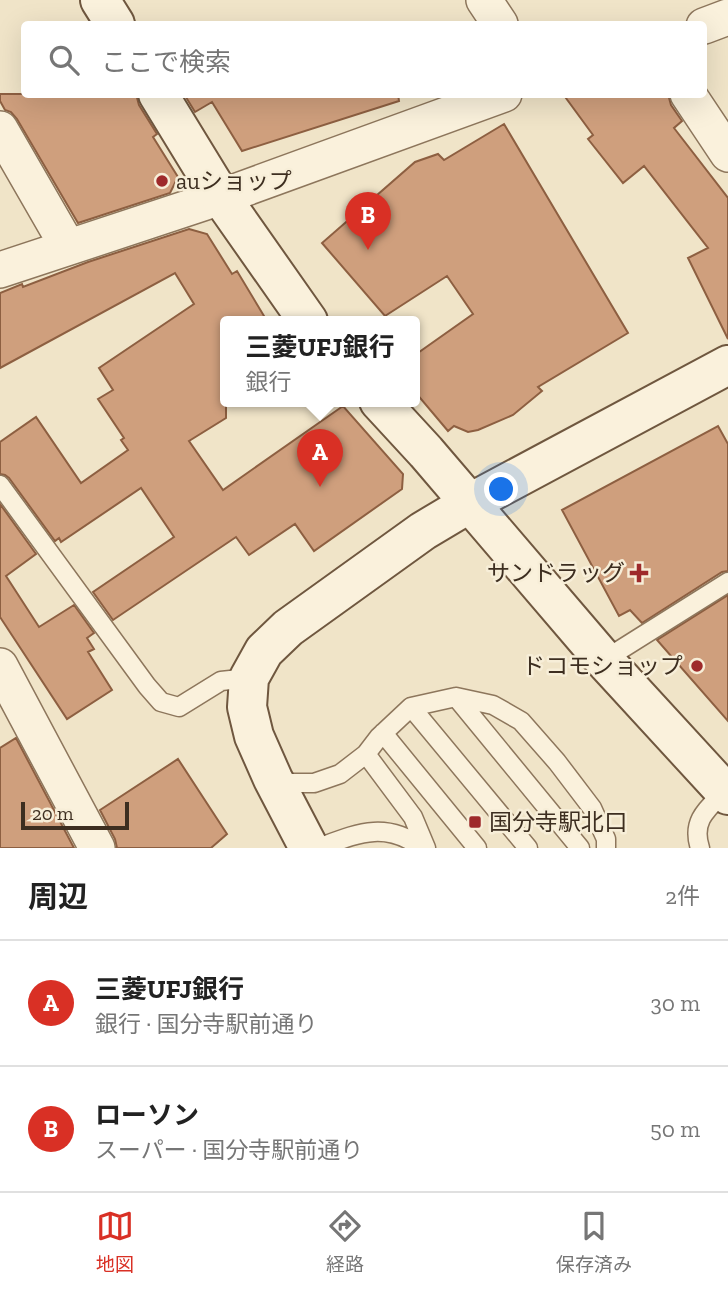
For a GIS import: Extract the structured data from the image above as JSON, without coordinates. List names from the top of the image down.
{
  "places": {
    "other": ["auショップ", "ドコモショップ"],
    "health": ["サンドラッグ"],
    "transit": ["国分寺駅北口"]
  },
  "scale_bar": "20 m",
  "page": {
    "search": "ここで検索",
    "pins": ["B", "A"],
    "popup": ["三菱UFJ銀行", "銀行"],
    "scale": "20 m",
    "heading": ["周辺", "2件"],
    "list": [
      {
        "mark": "A",
        "name": "三菱UFJ銀行",
        "note": "銀行 · 国分寺駅前通り",
        "value": "30 m"
      },
      {
        "mark": "B",
        "name": "ローソン",
        "note": "スーパー · 国分寺駅前通り",
        "value": "50 m"
      }
    ],
    "nav": ["地図", "経路", "保存済み"]
  }
}
